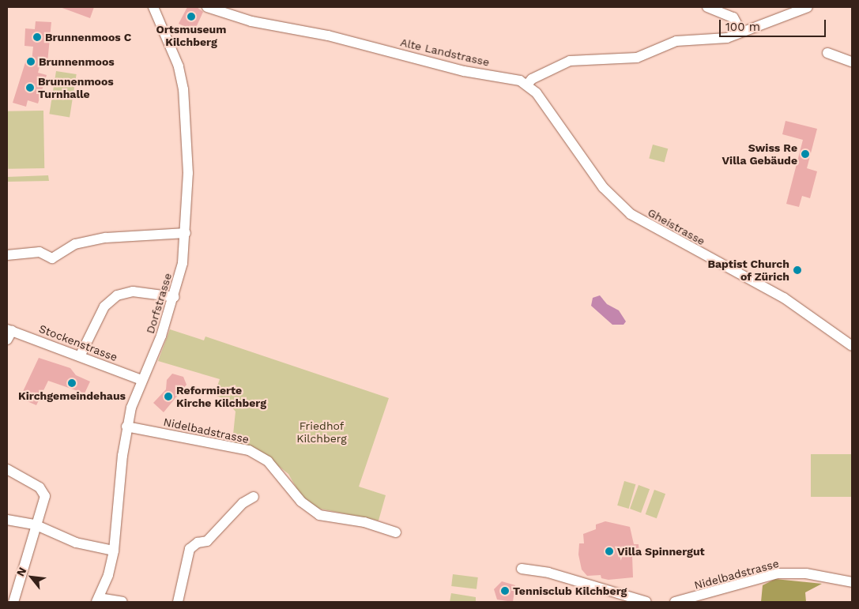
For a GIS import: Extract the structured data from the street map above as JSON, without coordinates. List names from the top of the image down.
{
  "streets": {
    "street": [
      "Alte Landstrasse",
      "Gheistrasse",
      "Dorfstrasse",
      "Stockenstrasse",
      "Nidelbadstrasse"
    ]
  },
  "crossings": [
    ["Alte Landstrasse", "Gheistrasse"],
    ["Dorfstrasse", "Stockenstrasse"],
    ["Dorfstrasse", "Nidelbadstrasse"]
  ],
  "parks": ["Friedhof Kilchberg"],
  "places": [
    "Ortsmuseum Kilchberg",
    "Brunnenmoos C",
    "Brunnenmoos",
    "Brunnenmoos Turnhalle",
    "Swiss Re Villa Gebäude",
    "Baptist Church of Zürich",
    "Kirchgemeindehaus",
    "Reformierte Kirche Kilchberg",
    "Villa Spinnergut",
    "Tennisclub Kilchberg"
  ],
  "scale_bar": "100 m",
  "north": "top left"
}
